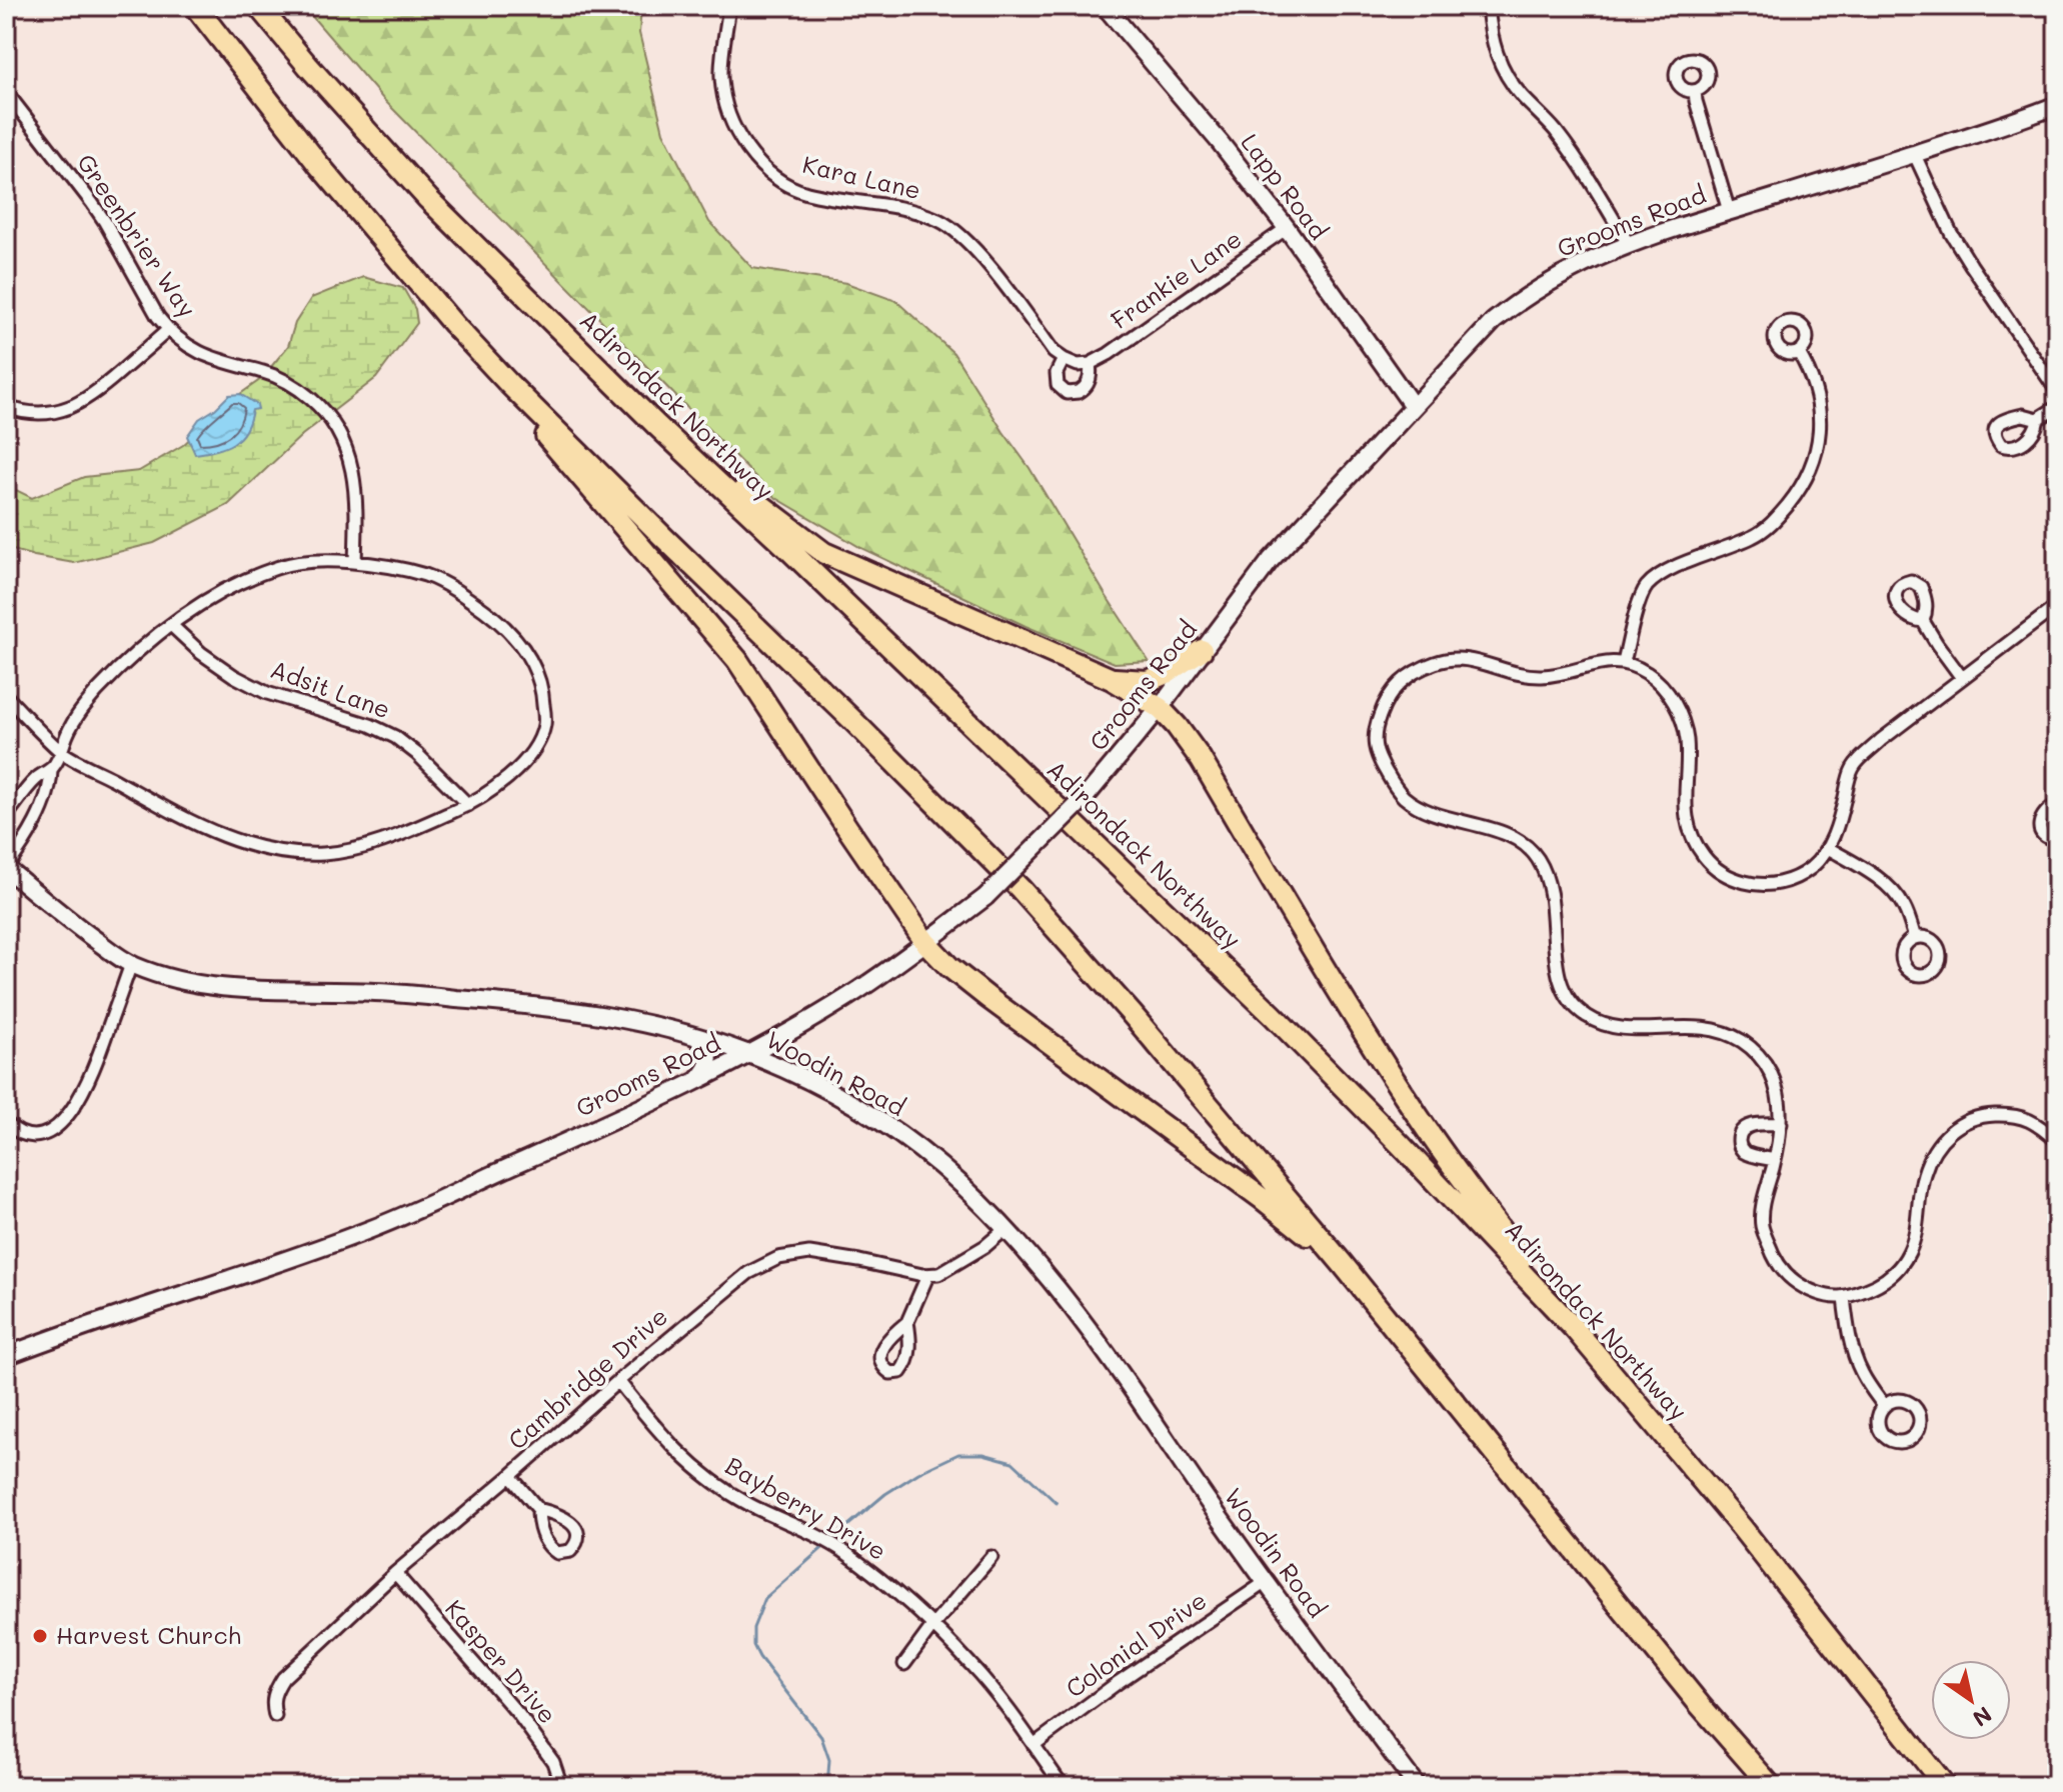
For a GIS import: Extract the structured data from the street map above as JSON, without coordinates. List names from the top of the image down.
{
  "streets": {
    "highway": ["Adirondack Northway"],
    "street": [
      "Kara Lane",
      "Lapp Road",
      "Grooms Road",
      "Greenbrier Way",
      "Frankie Lane",
      "Adsit Lane",
      "Woodin Road",
      "Cambridge Drive",
      "Bayberry Drive",
      "Colonial Drive",
      "Kasper Drive"
    ]
  },
  "crossings": [
    ["Lapp Road", "Grooms Road"],
    ["Lapp Road", "Frankie Lane"],
    ["Grooms Road", "Woodin Road"],
    ["Woodin Road", "Colonial Drive"],
    ["Cambridge Drive", "Bayberry Drive"],
    ["Cambridge Drive", "Kasper Drive"],
    ["Bayberry Drive", "Colonial Drive"]
  ],
  "places": ["Harvest Church"],
  "north": "bottom right"
}
